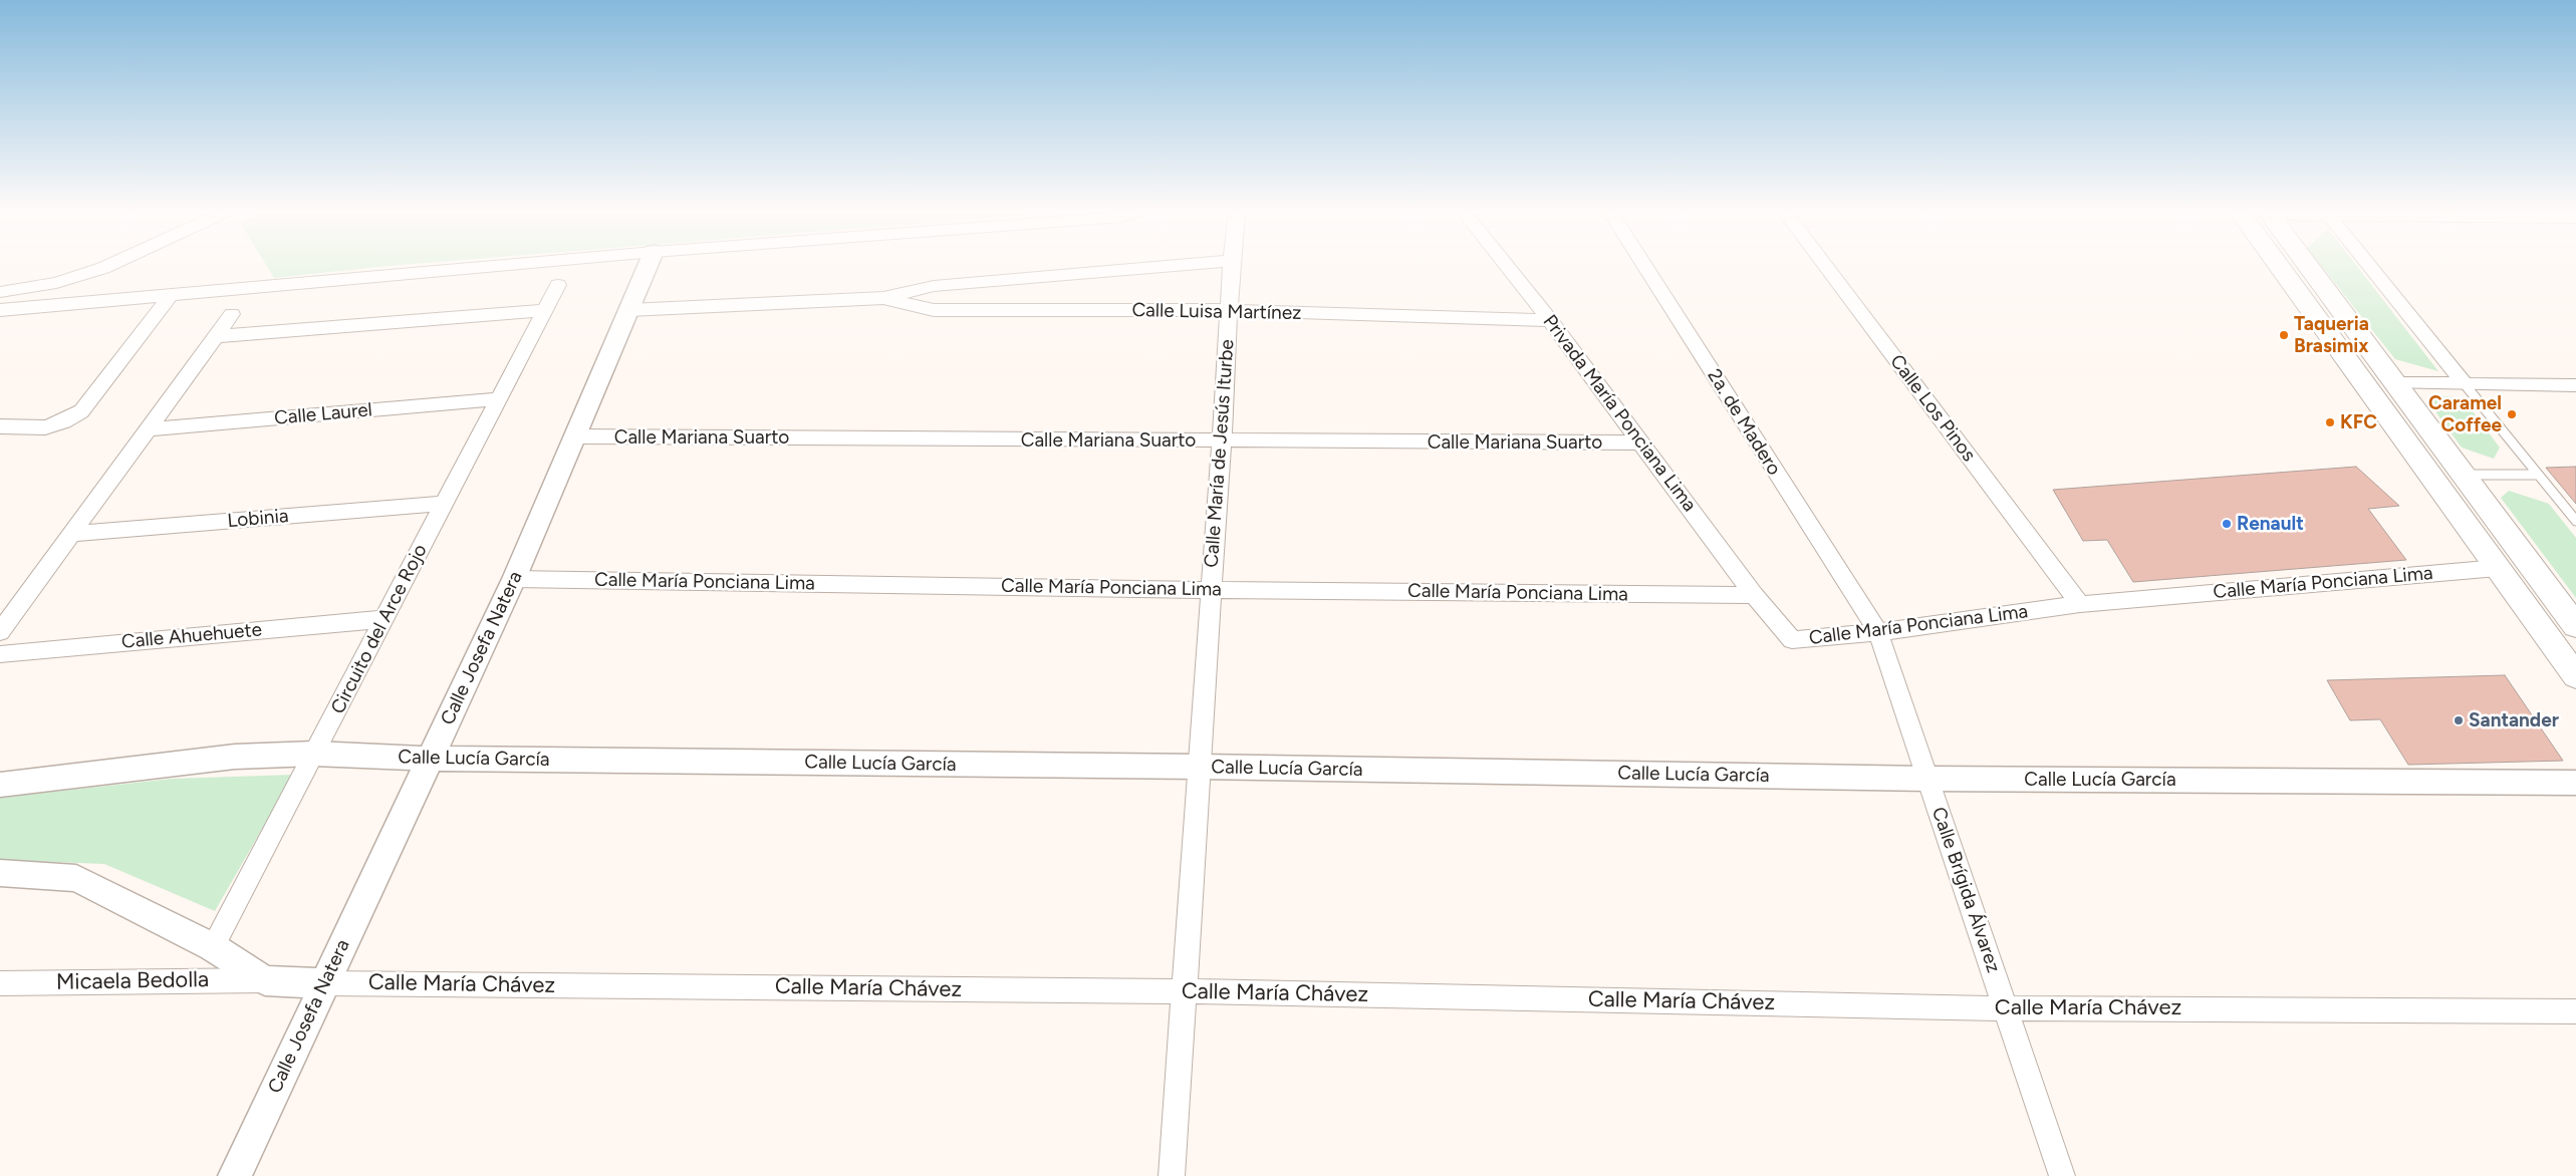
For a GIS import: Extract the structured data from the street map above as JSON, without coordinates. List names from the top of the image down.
{
  "streets": {
    "street": [
      "Calle Luisa Martínez",
      "Calle Los Pinos",
      "Privada María Ponciana Lima",
      "Calle Laurel",
      "2a. de Madero",
      "Calle Mariana Suarto",
      "Calle María de Jesús Iturbe",
      "Lobinia",
      "Calle María Ponciana Lima",
      "Circuito del Arce Rojo",
      "Calle Ahuehuete",
      "Calle Josefa Natera",
      "Calle Lucía García",
      "Calle Brígida Álvarez",
      "Micaela Bedolla",
      "Calle María Chávez"
    ]
  },
  "crossings": [
    ["Calle Luisa Martínez", "Privada María Ponciana Lima"],
    ["Calle Luisa Martínez", "Calle María de Jesús Iturbe"],
    ["Calle Luisa Martínez", "Calle Josefa Natera"],
    ["Calle Los Pinos", "Calle María Ponciana Lima"],
    ["Privada María Ponciana Lima", "Calle Mariana Suarto"],
    ["Privada María Ponciana Lima", "Calle María Ponciana Lima"],
    ["Calle Laurel", "Circuito del Arce Rojo"],
    ["2a. de Madero", "Calle María Ponciana Lima"],
    ["2a. de Madero", "Calle Brígida Álvarez"],
    ["Calle Mariana Suarto", "Calle María de Jesús Iturbe"],
    ["Calle Mariana Suarto", "Calle Josefa Natera"],
    ["Calle María de Jesús Iturbe", "Calle María Ponciana Lima"],
    ["Calle María de Jesús Iturbe", "Calle Lucía García"],
    ["Calle María de Jesús Iturbe", "Calle María Chávez"],
    ["Lobinia", "Circuito del Arce Rojo"],
    ["Calle María Ponciana Lima", "Calle Josefa Natera"],
    ["Calle María Ponciana Lima", "Calle Brígida Álvarez"],
    ["Circuito del Arce Rojo", "Calle Ahuehuete"],
    ["Circuito del Arce Rojo", "Calle Lucía García"],
    ["Circuito del Arce Rojo", "Calle María Chávez"],
    ["Calle Josefa Natera", "Calle Lucía García"],
    ["Calle Josefa Natera", "Calle María Chávez"],
    ["Calle Lucía García", "Calle Brígida Álvarez"],
    ["Calle Brígida Álvarez", "Calle María Chávez"],
    ["Micaela Bedolla", "Calle María Chávez"]
  ],
  "places": [
    "Taqueria Brasimix",
    "Caramel Coffee",
    "KFC",
    "Renault",
    "Santander"
  ]
}
